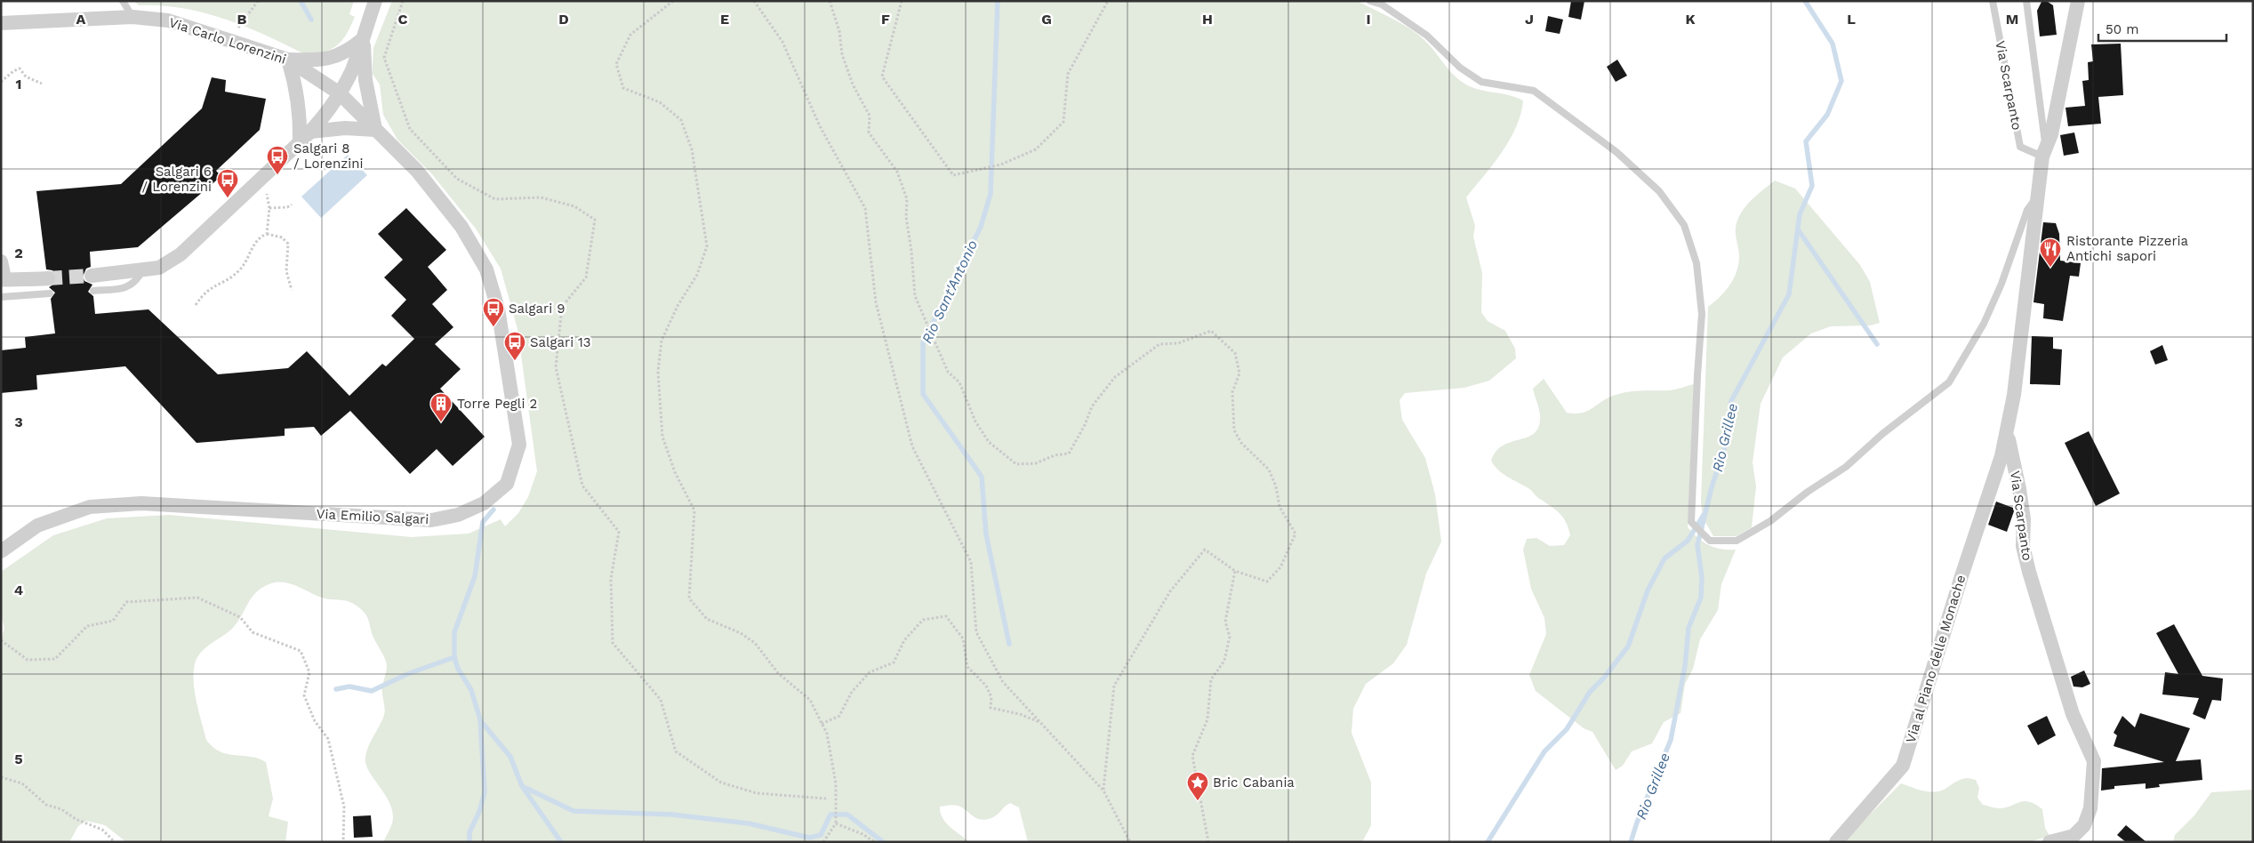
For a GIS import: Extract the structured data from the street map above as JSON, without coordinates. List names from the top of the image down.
{
  "streets": {
    "street": [
      "Via Carlo Lorenzini",
      "Via Scarpanto",
      "Via Emilio Salgari",
      "Via al Piano delle Monache"
    ]
  },
  "crossings": [
    ["Via Carlo Lorenzini", "Via Emilio Salgari"],
    ["Via Scarpanto", "Via al Piano delle Monache"]
  ],
  "water": ["Rio Sant'Antonio", "Rio Grillee"],
  "places": {
    "bus stop": [
      "Salgari 8 / Lorenzini",
      "Salgari 6 / Lorenzini",
      "Salgari 9",
      "Salgari 13"
    ],
    "restaurant": ["Ristorante Pizzeria Antichi sapori"],
    "building": ["Torre Pegli 2"],
    "place": ["Bric Cabania"]
  },
  "scale_bar": "50 m",
  "grid": {
    "columns": [
      "A",
      "B",
      "C",
      "D",
      "E",
      "F",
      "G",
      "H",
      "I",
      "J",
      "K",
      "L",
      "M"
    ],
    "rows": [
      "1",
      "2",
      "3",
      "4",
      "5"
    ]
  }
}
